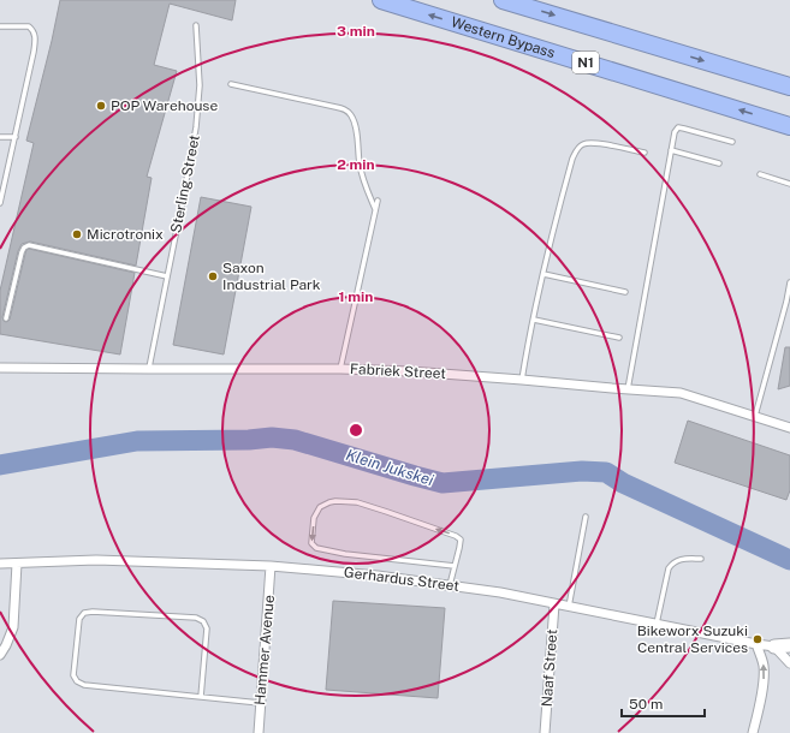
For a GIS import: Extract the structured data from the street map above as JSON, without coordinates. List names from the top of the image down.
{
  "streets": {
    "highway": ["Western Bypass", "N1"],
    "street": [
      "Fabriek Street",
      "Gerhardus Street",
      "Hammer Avenue",
      "Naaf Street"
    ],
    "lane": ["Sterling Street"]
  },
  "crossings": [
    ["Sterling Street", "Fabriek Street"],
    ["Gerhardus Street", "Hammer Avenue"],
    ["Gerhardus Street", "Naaf Street"]
  ],
  "water": ["Klein Jukskei"],
  "places": [
    "POP Warehouse",
    "Microtronix",
    "Saxon Industrial Park",
    "Bikeworx Suzuki Central Services"
  ],
  "scale_bar": "50 m",
  "rings": ["3 min", "2 min", "1 min"]
}
